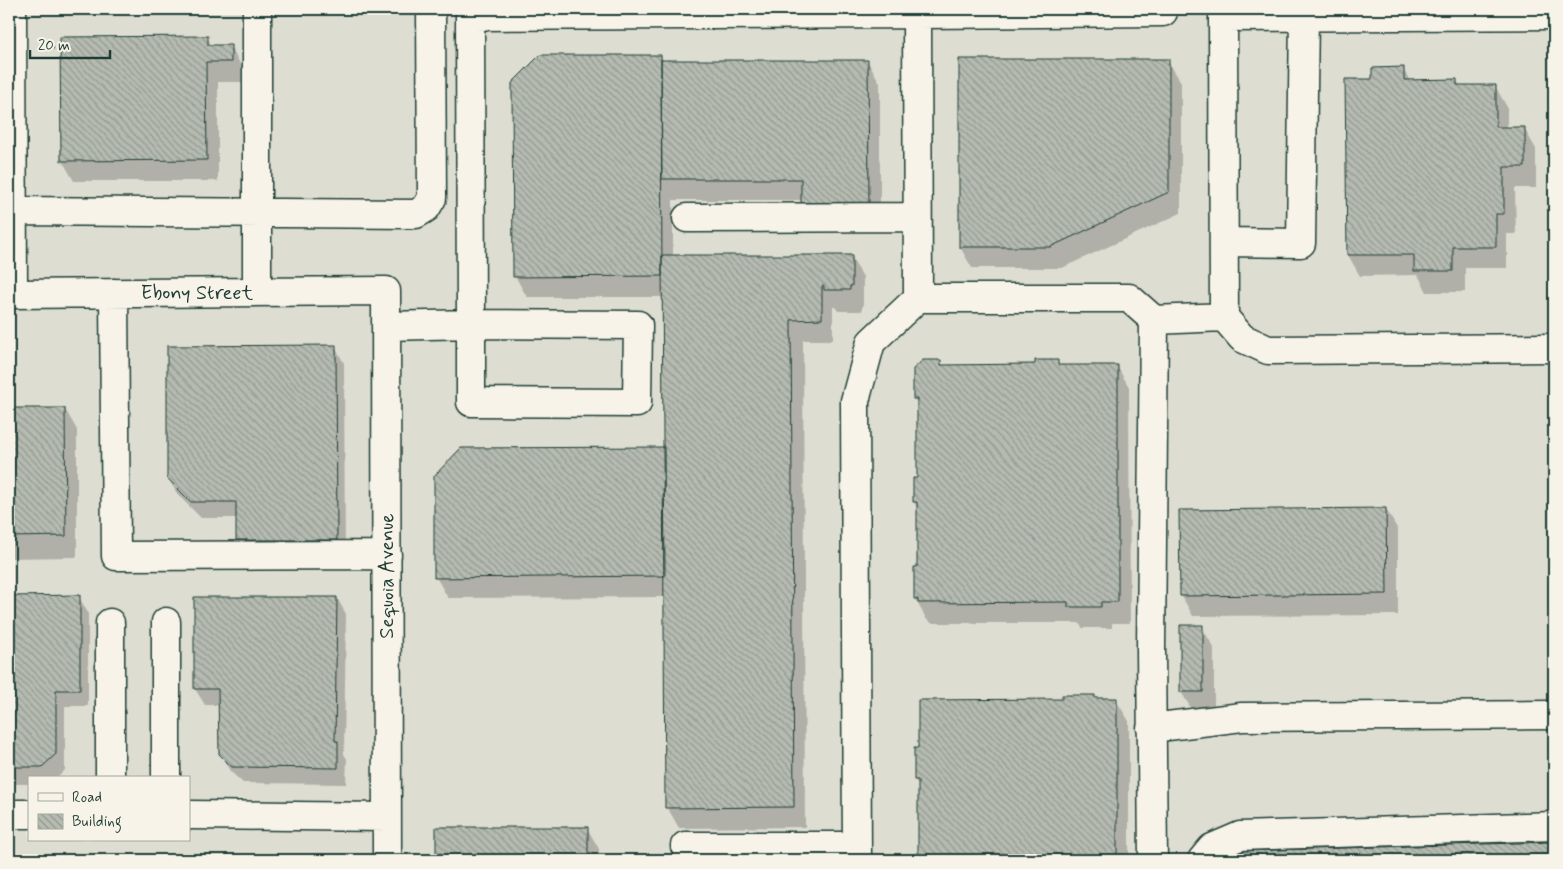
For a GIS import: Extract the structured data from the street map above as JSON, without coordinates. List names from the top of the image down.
{
  "streets": {
    "street": ["Ebony Street", "Sequoia Avenue"]
  },
  "crossings": [
    ["Ebony Street", "Sequoia Avenue"]
  ],
  "legend": ["Road", "Building"],
  "scale_bar": "20 m"
}
